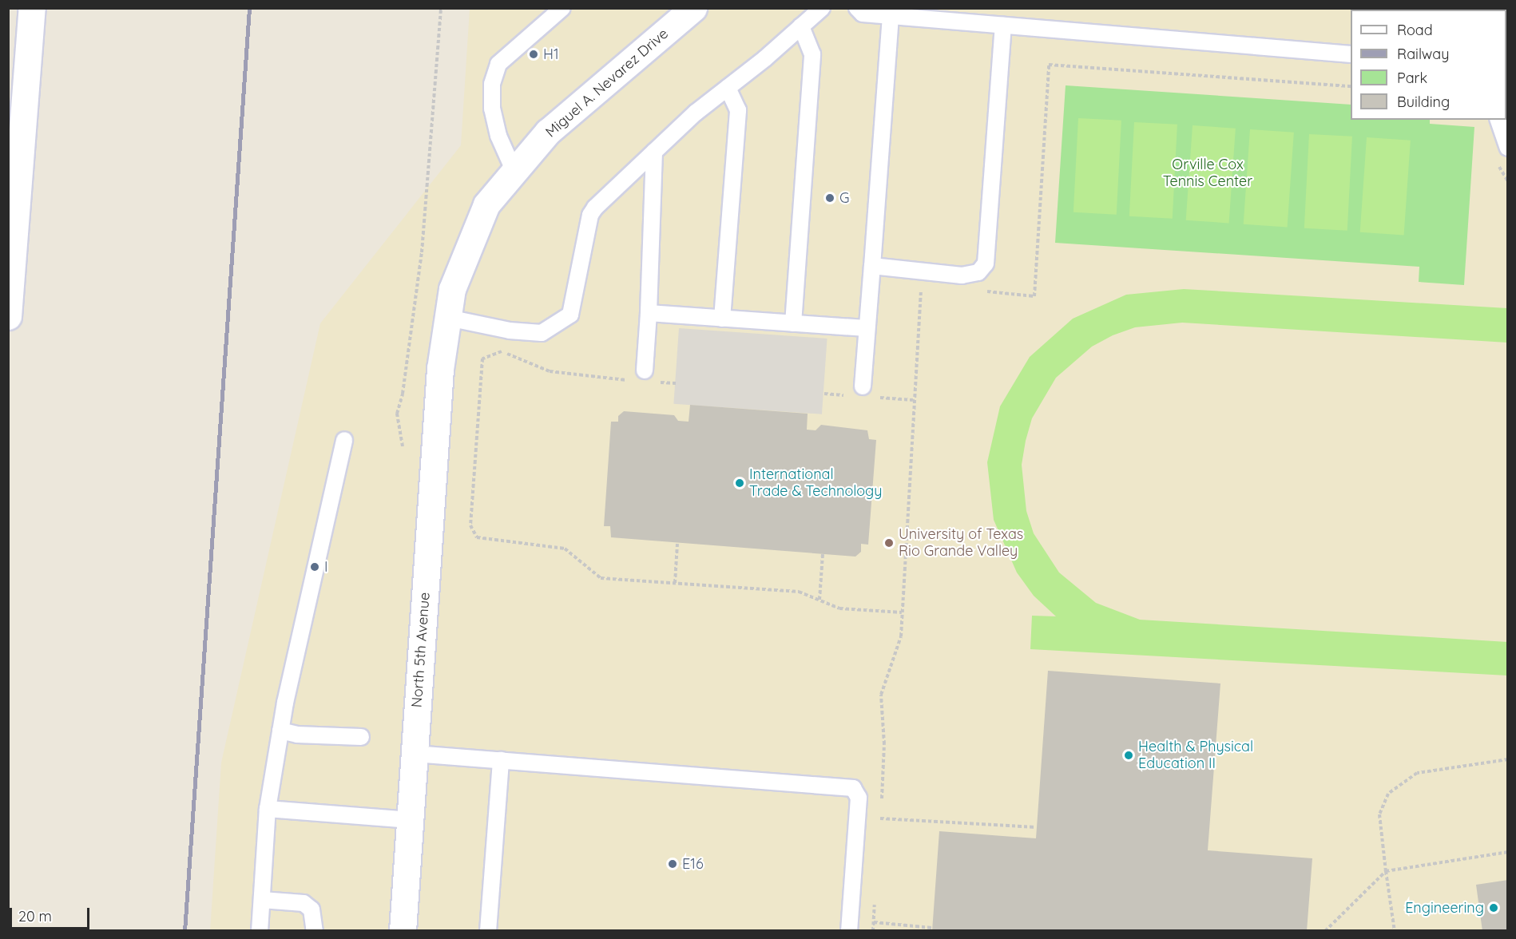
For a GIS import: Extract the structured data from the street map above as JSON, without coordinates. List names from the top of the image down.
{
  "streets": {
    "street": ["Miguel A. Nevarez Drive", "North 5th Avenue"]
  },
  "crossings": [
    ["Miguel A. Nevarez Drive", "North 5th Avenue"]
  ],
  "parks": ["Orville Cox Tennis Center"],
  "places": [
    "H1",
    "G",
    "International Trade & Technology",
    "University of Texas Rio Grande Valley",
    "I",
    "Health & Physical Education II",
    "E16",
    "Engineering"
  ],
  "legend": [
    "Road",
    "Railway",
    "Park",
    "Building"
  ],
  "scale_bar": "20 m"
}
